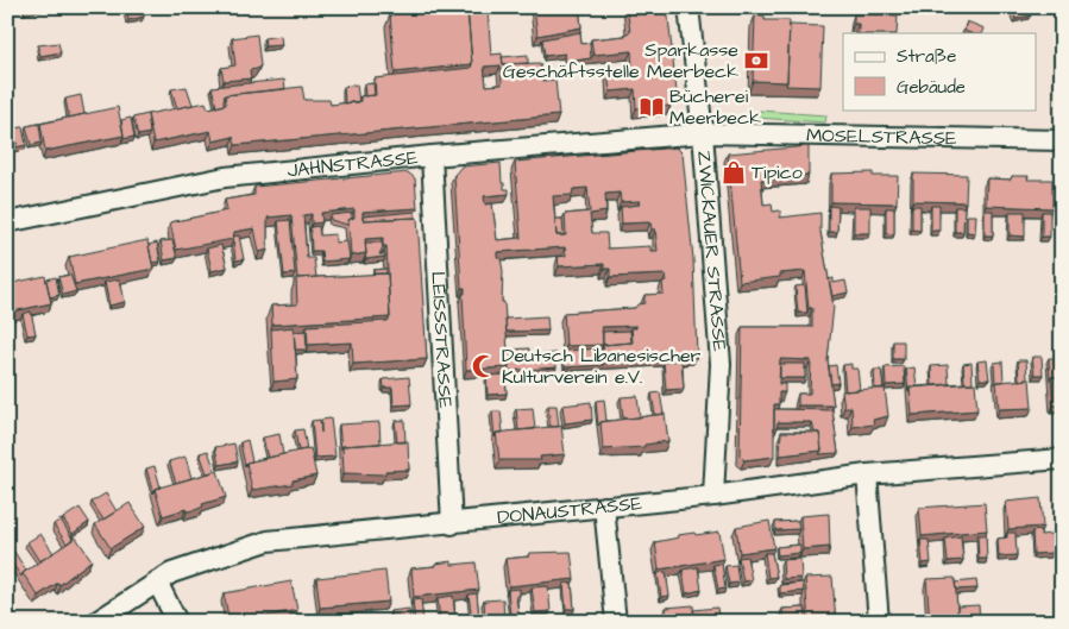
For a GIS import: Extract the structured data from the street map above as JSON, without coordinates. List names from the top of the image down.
{
  "streets": {
    "street": [
      "MOSELSTRASSE",
      "JAHNSTRASSE",
      "ZWICKAUER STRASSE",
      "LEISSSTRASSE",
      "DONAUSTRASSE"
    ]
  },
  "crossings": [
    ["MOSELSTRASSE", "JAHNSTRASSE"],
    ["MOSELSTRASSE", "ZWICKAUER STRASSE"],
    ["JAHNSTRASSE", "ZWICKAUER STRASSE"],
    ["JAHNSTRASSE", "LEISSSTRASSE"],
    ["ZWICKAUER STRASSE", "DONAUSTRASSE"],
    ["LEISSSTRASSE", "DONAUSTRASSE"]
  ],
  "places": {
    "bank": ["Sparkasse Geschäftsstelle Meerbeck"],
    "library": ["Bücherei Meerbeck"],
    "shop": ["Tipico"],
    "mosque": ["Deutsch Libanesischer Kulturverein e.V."]
  },
  "legend": ["Straße", "Gebäude"]
}
